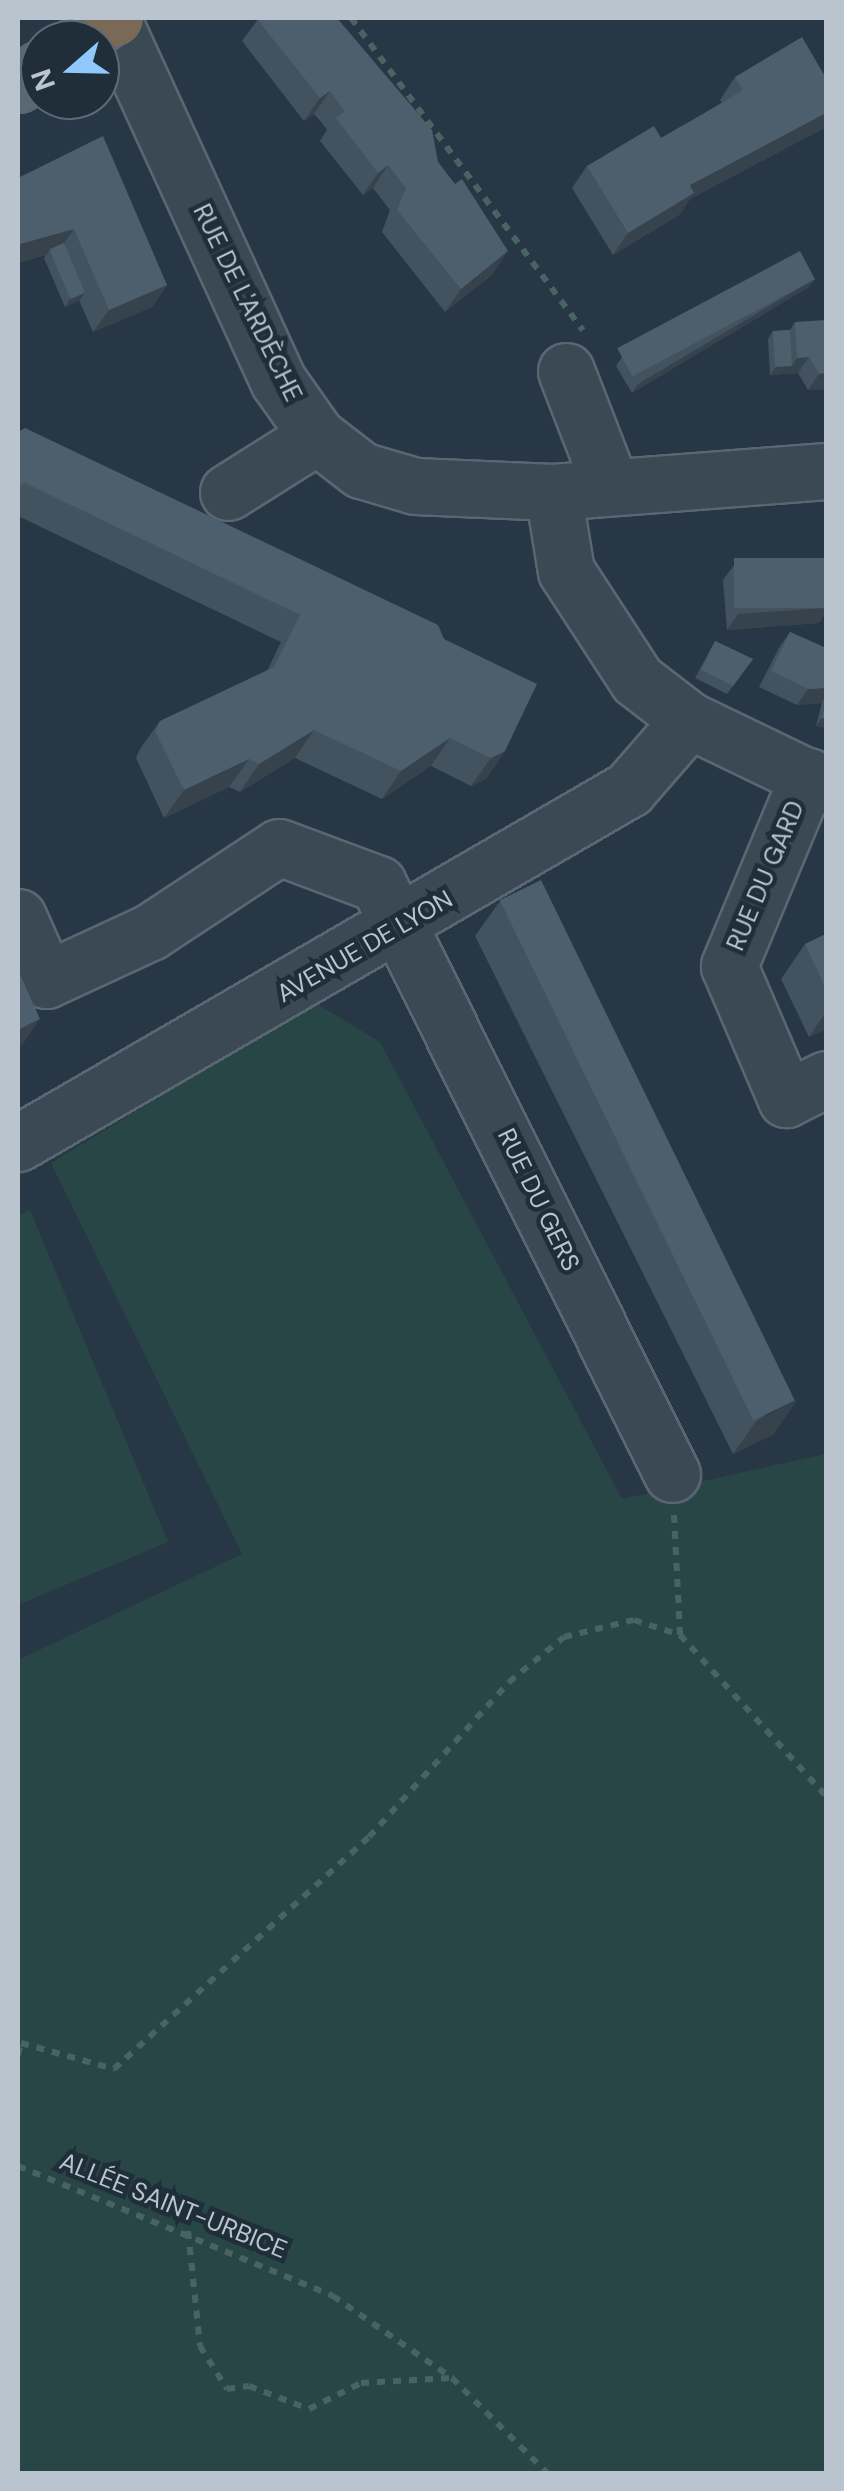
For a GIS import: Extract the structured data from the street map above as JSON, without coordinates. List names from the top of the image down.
{
  "streets": {
    "street": [
      "RUE DE L'ARDÈCHE",
      "RUE DU GARD",
      "AVENUE DE LYON",
      "RUE DU GERS"
    ],
    "path": ["ALLÉE SAINT-URBICE"]
  },
  "crossings": [
    ["AVENUE DE LYON", "RUE DU GERS"]
  ],
  "north": "left"
}
